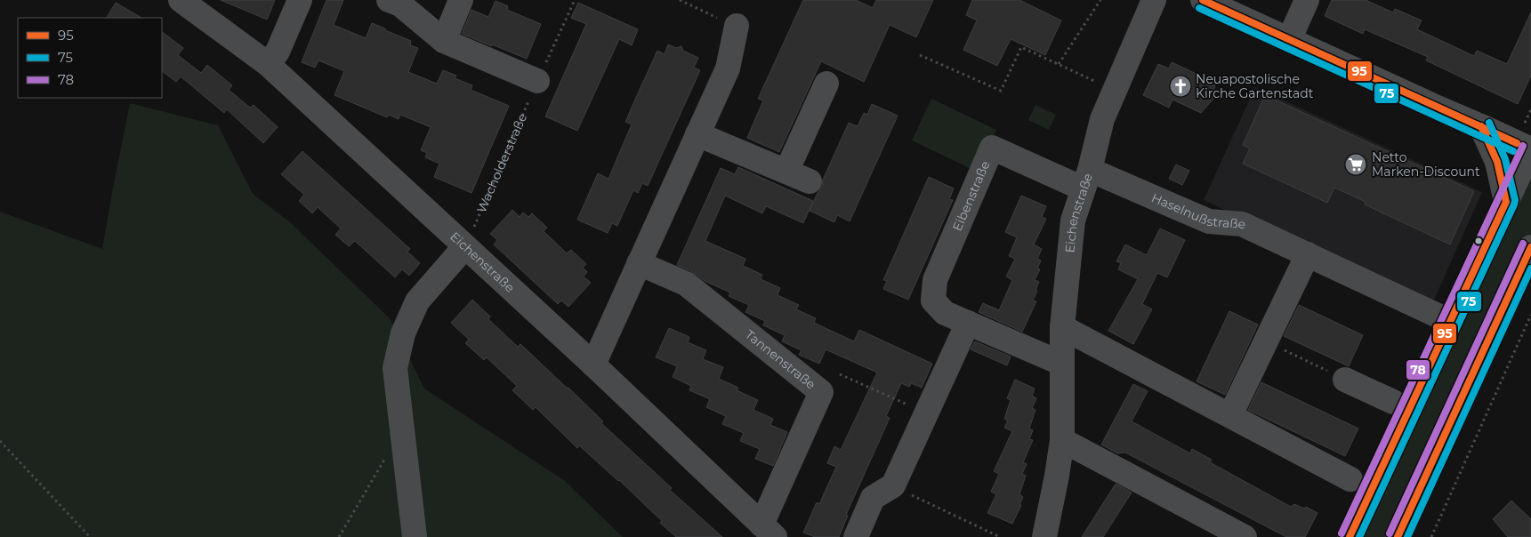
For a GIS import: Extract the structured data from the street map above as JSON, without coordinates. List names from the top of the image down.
{
  "streets": {
    "street": [
      "Eibenstraße",
      "Haselnußstraße",
      "Eichenstraße",
      "Tannenstraße"
    ],
    "path": ["Wacholderstraße"]
  },
  "crossings": [
    ["Wacholderstraße", "Eichenstraße"],
    ["Eibenstraße", "Haselnußstraße"],
    ["Eibenstraße", "Eichenstraße"],
    ["Haselnußstraße", "Eichenstraße"],
    ["Eichenstraße", "Tannenstraße"]
  ],
  "places": {
    "church": ["Neuapostolische Kirche Gartenstadt"],
    "supermarket": ["Netto Marken-Discount"]
  },
  "lines": ["transit line 95", "transit line 75", "transit line 78"],
  "legend": ["95", "75", "78"]
}
